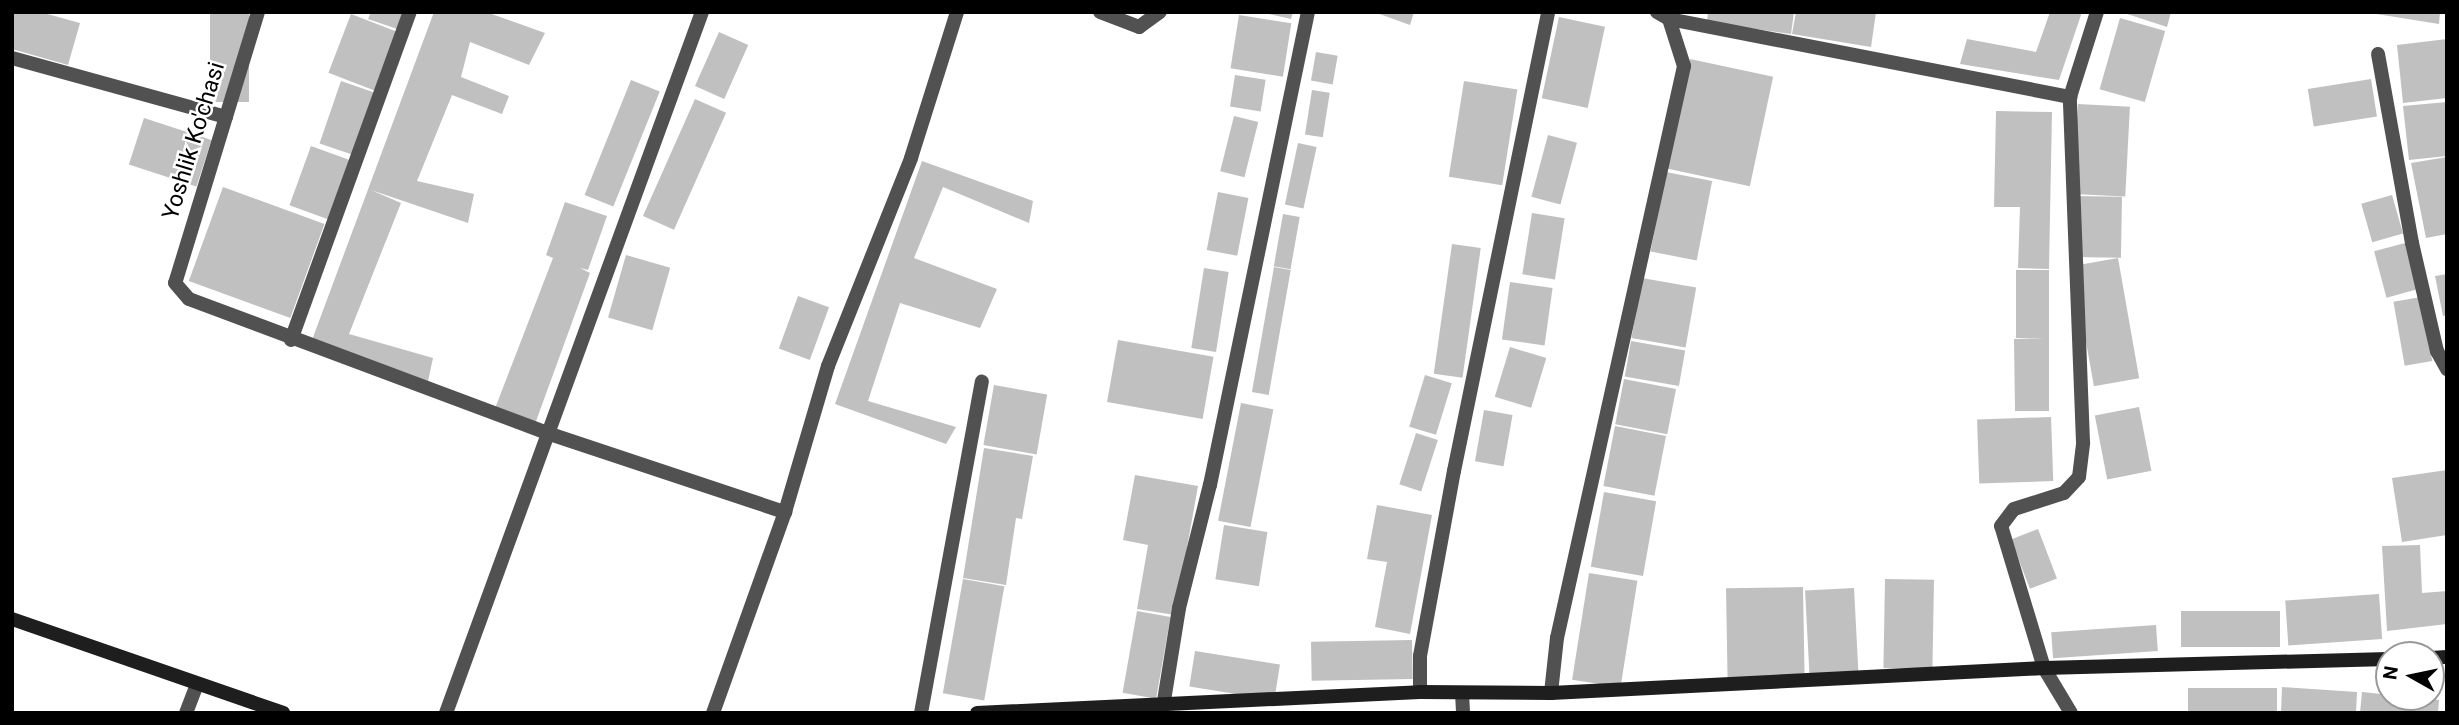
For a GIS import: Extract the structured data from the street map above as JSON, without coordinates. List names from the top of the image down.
{
  "streets": {
    "street": ["Yoshlik Ko'chasi"]
  },
  "north": "left"
}
